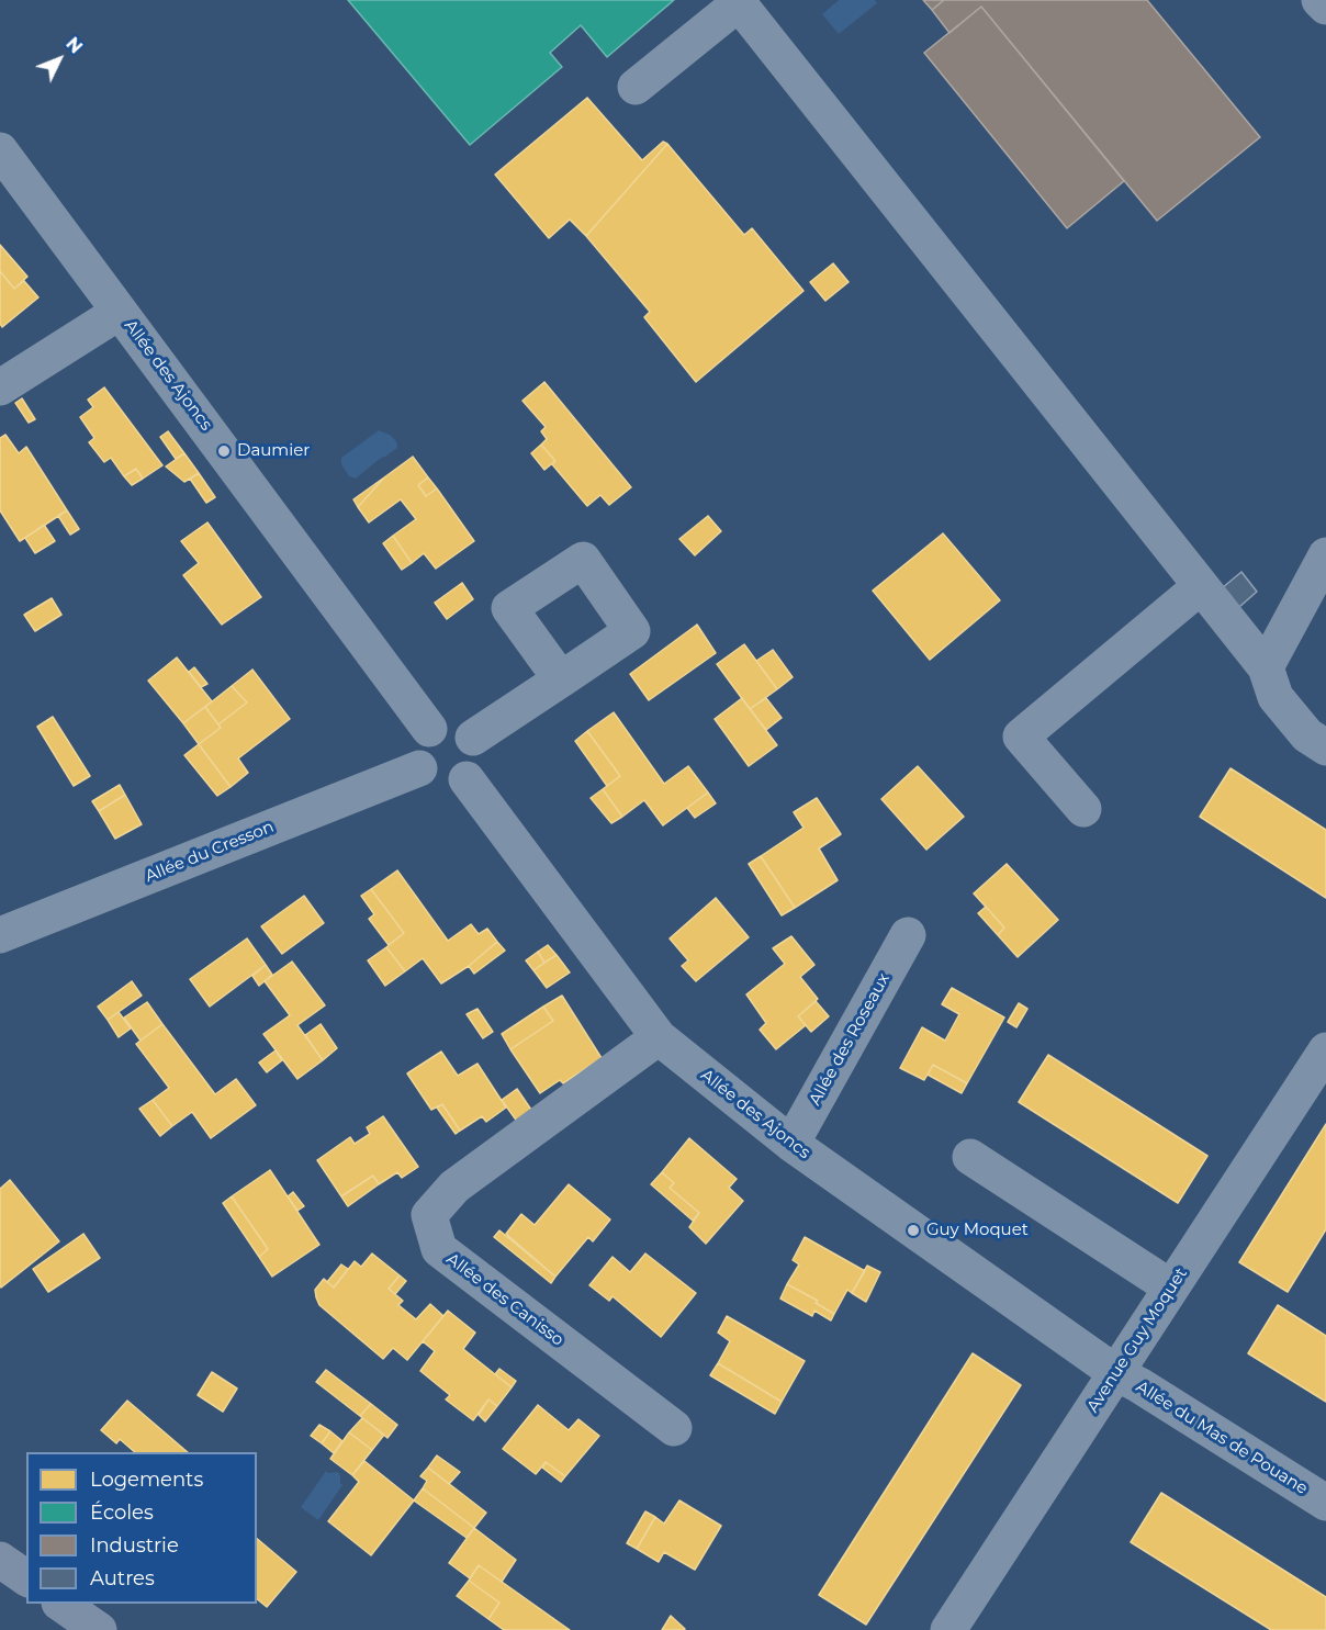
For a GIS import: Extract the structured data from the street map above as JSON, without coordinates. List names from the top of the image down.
{
  "streets": {
    "street": [
      "Allée des Ajoncs",
      "Allée du Cresson",
      "Allée des Roseaux",
      "Allée des Canisso",
      "Avenue Guy Moquet",
      "Allée du Mas de Pouane"
    ]
  },
  "crossings": [
    ["Allée des Ajoncs", "Allée du Cresson"],
    ["Allée des Ajoncs", "Allée des Roseaux"],
    ["Allée des Ajoncs", "Allée des Canisso"],
    ["Allée des Ajoncs", "Avenue Guy Moquet"],
    ["Allée des Ajoncs", "Allée du Mas de Pouane"],
    ["Avenue Guy Moquet", "Allée du Mas de Pouane"]
  ],
  "places": ["Daumier", "Guy Moquet"],
  "legend": [
    "Logements",
    "Écoles",
    "Industrie",
    "Autres"
  ],
  "north": "top right"
}
